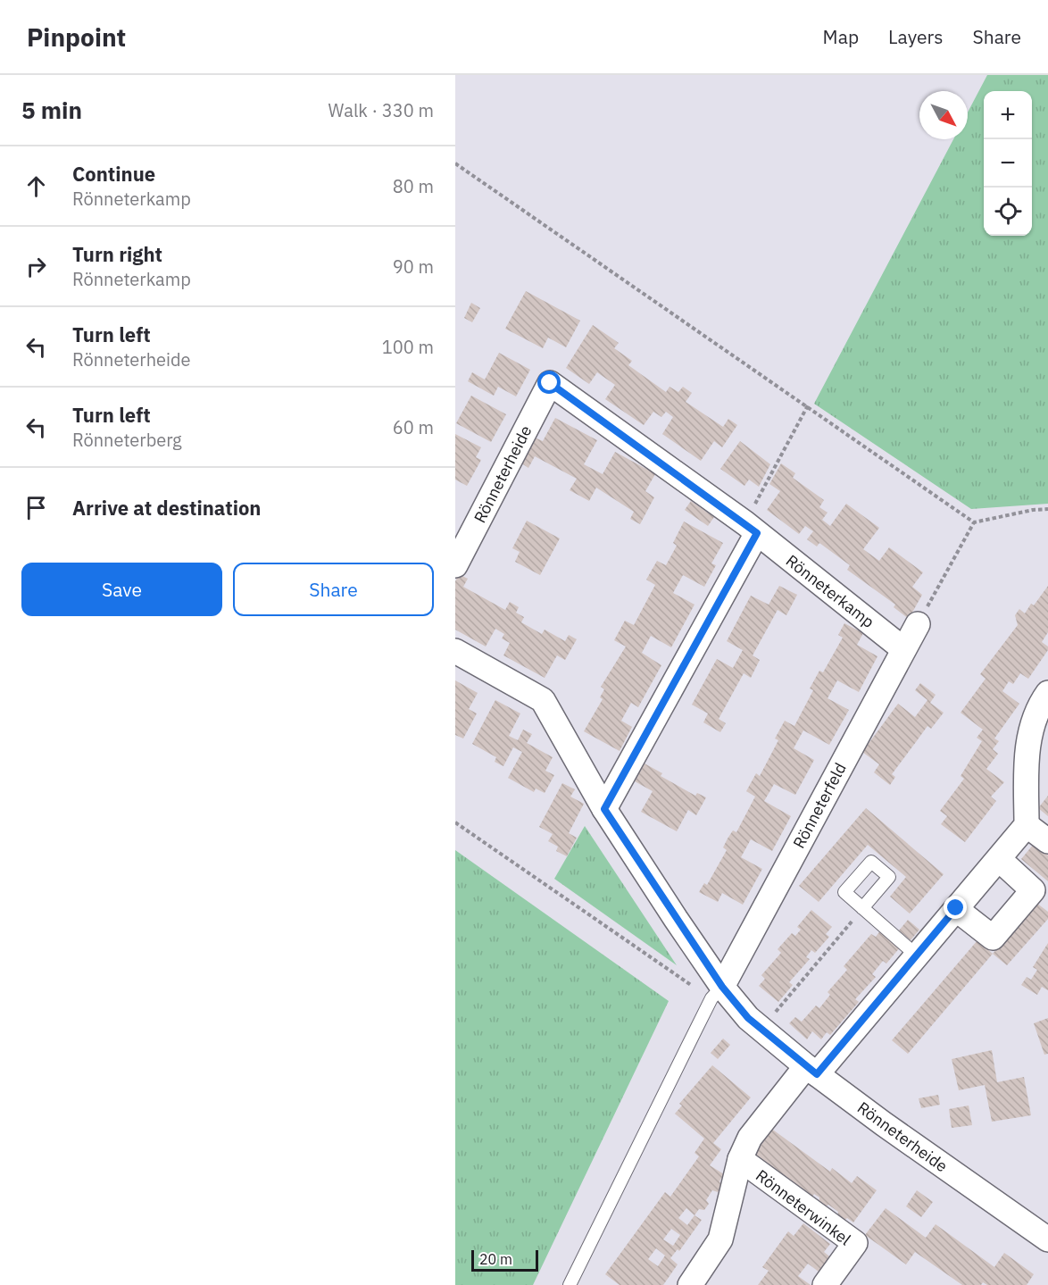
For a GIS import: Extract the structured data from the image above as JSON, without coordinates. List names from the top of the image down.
{
  "streets": {
    "street": [
      "Rönneterheide",
      "Rönneterkamp",
      "Rönneterfeld",
      "Rönneterwinkel"
    ]
  },
  "crossings": [
    ["Rönneterheide", "Rönneterkamp"],
    ["Rönneterheide", "Rönneterfeld"],
    ["Rönneterheide", "Rönneterwinkel"],
    ["Rönneterkamp", "Rönneterfeld"]
  ],
  "scale_bar": "20 m",
  "north": "bottom right",
  "page": {
    "header": "Pinpoint",
    "nav": ["Map", "Layers", "Share"],
    "heading": ["5 min", "Walk · 330 m"],
    "map_buttons": ["+", "−"],
    "list": [
      ["Continue", "Rönneterkamp", "80 m"],
      ["Turn right", "Rönneterkamp", "90 m"],
      ["Turn left", "Rönneterheide", "100 m"],
      ["Turn left", "Rönneterberg", "60 m"],
      "Arrive at destination"
    ],
    "buttons": ["Save", "Share"],
    "scale": "20 m"
  }
}
